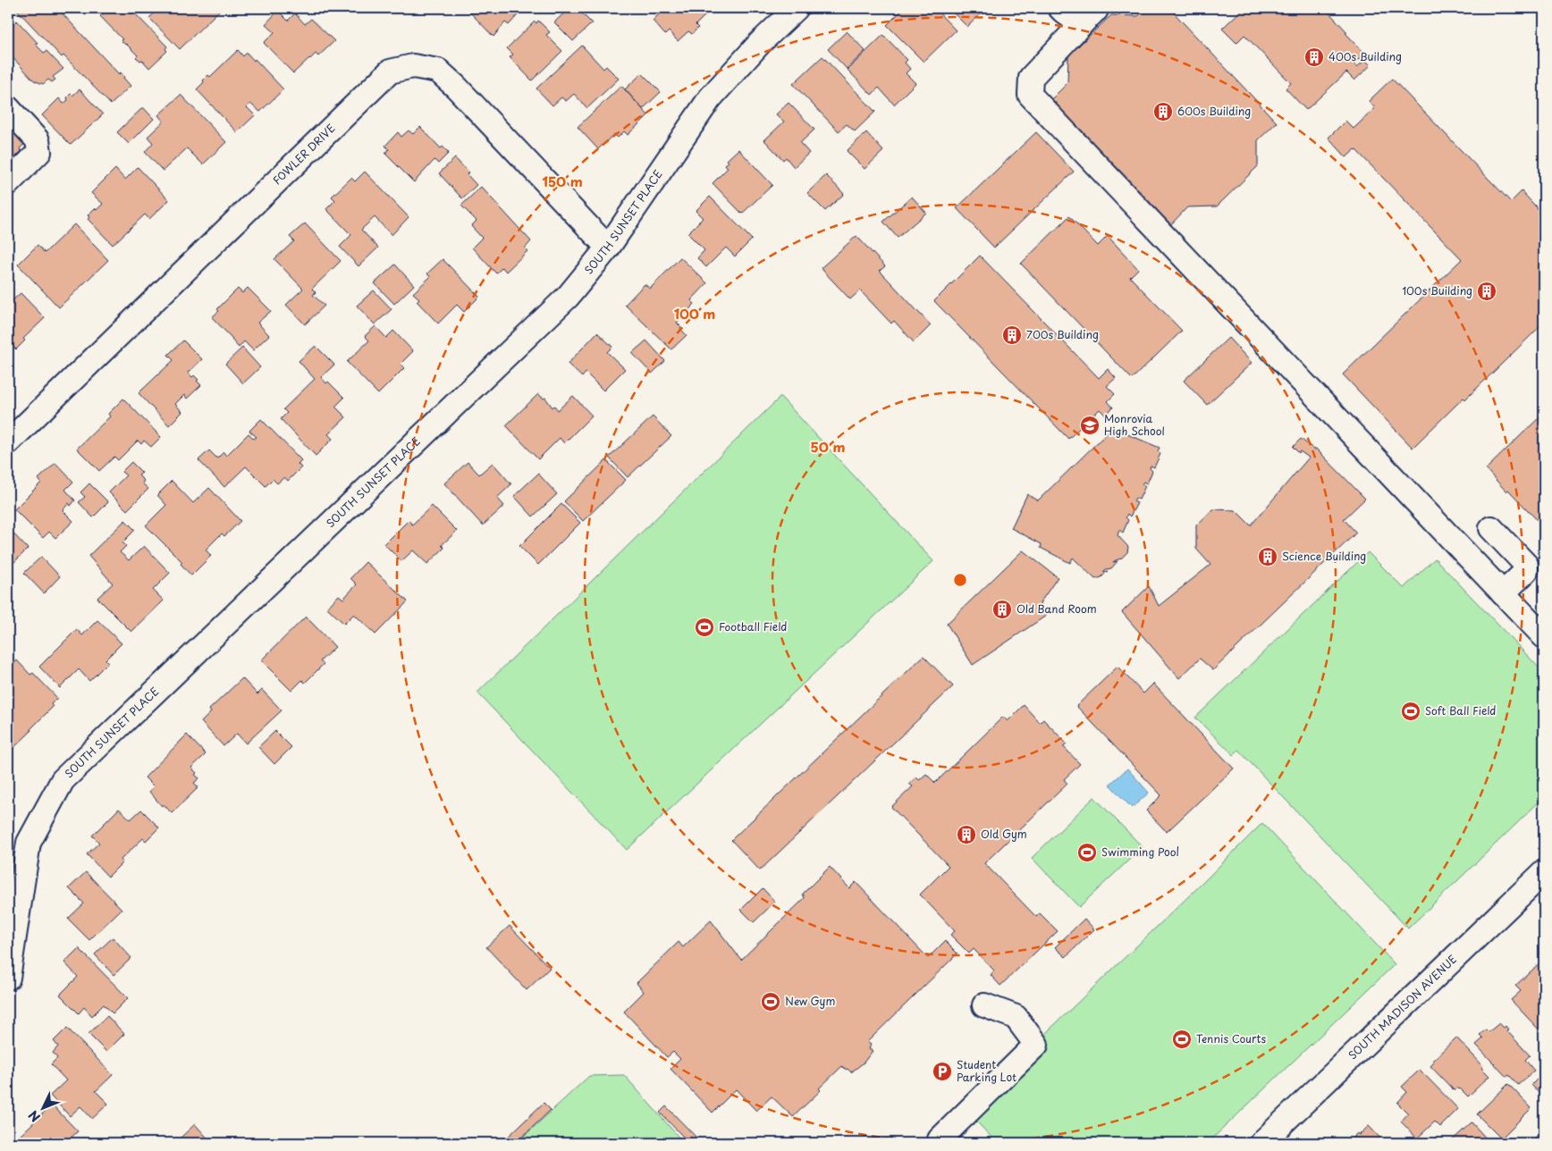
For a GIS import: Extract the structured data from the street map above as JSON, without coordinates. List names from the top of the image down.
{
  "streets": {
    "street": ["FOWLER DRIVE", "SOUTH SUNSET PLACE", "SOUTH MADISON AVENUE"]
  },
  "crossings": [
    ["FOWLER DRIVE", "SOUTH SUNSET PLACE"]
  ],
  "places": {
    "building": [
      "400s Building",
      "600s Building",
      "100s Building",
      "700s Building",
      "Science Building",
      "Old Band Room",
      "Old Gym"
    ],
    "school or university": ["Monrovia High School"],
    "sports": [
      "Football Field",
      "Soft Ball Field",
      "Swimming Pool",
      "New Gym",
      "Tennis Courts"
    ],
    "parking": ["Student Parking Lot"]
  },
  "north": "bottom left",
  "rings": ["150 m", "100 m", "50 m"]
}
